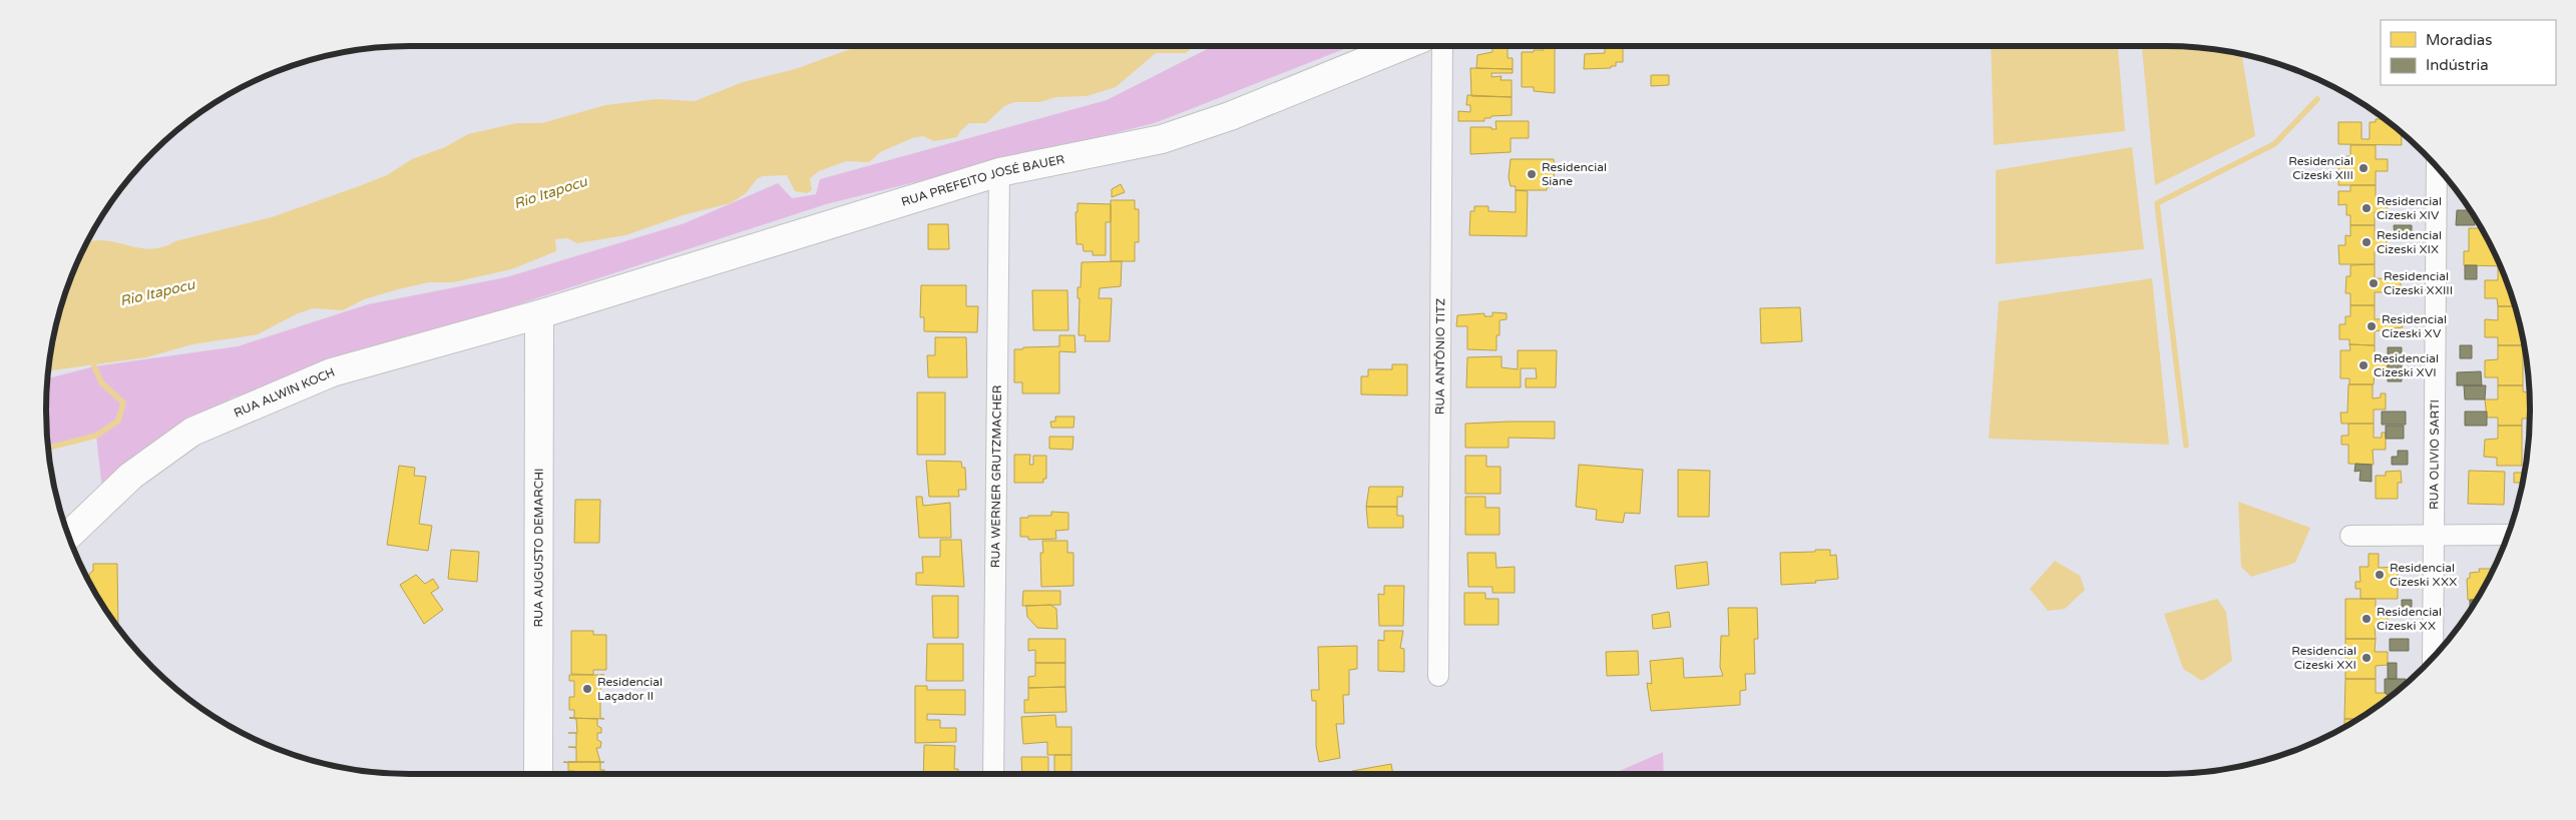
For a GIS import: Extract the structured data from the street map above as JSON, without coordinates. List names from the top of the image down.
{
  "streets": {
    "street": [
      "RUA PREFEITO JOSÉ BAUER",
      "RUA ANTÔNIO TITZ",
      "RUA ALWIN KOCH",
      "RUA OLIVIO SARTI",
      "RUA WERNER GRUTZMACHER",
      "RUA AUGUSTO DEMARCHI"
    ]
  },
  "crossings": [
    ["RUA PREFEITO JOSÉ BAUER", "RUA ALWIN KOCH"],
    ["RUA PREFEITO JOSÉ BAUER", "RUA WERNER GRUTZMACHER"],
    ["RUA PREFEITO JOSÉ BAUER", "RUA AUGUSTO DEMARCHI"],
    ["RUA ALWIN KOCH", "RUA AUGUSTO DEMARCHI"]
  ],
  "water": ["Rio Itapocu"],
  "places": [
    "Residencial Cizeski XIII",
    "Residencial Siane",
    "Residencial Cizeski XIV",
    "Residencial Cizeski XIX",
    "Residencial Cizeski XXIII",
    "Residencial Cizeski XV",
    "Residencial Cizeski XVI",
    "Residencial Cizeski XXX",
    "Residencial Cizeski XX",
    "Residencial Cizeski XXI",
    "Residencial Laçador II"
  ],
  "legend": ["Moradias", "Indústria"]
}
